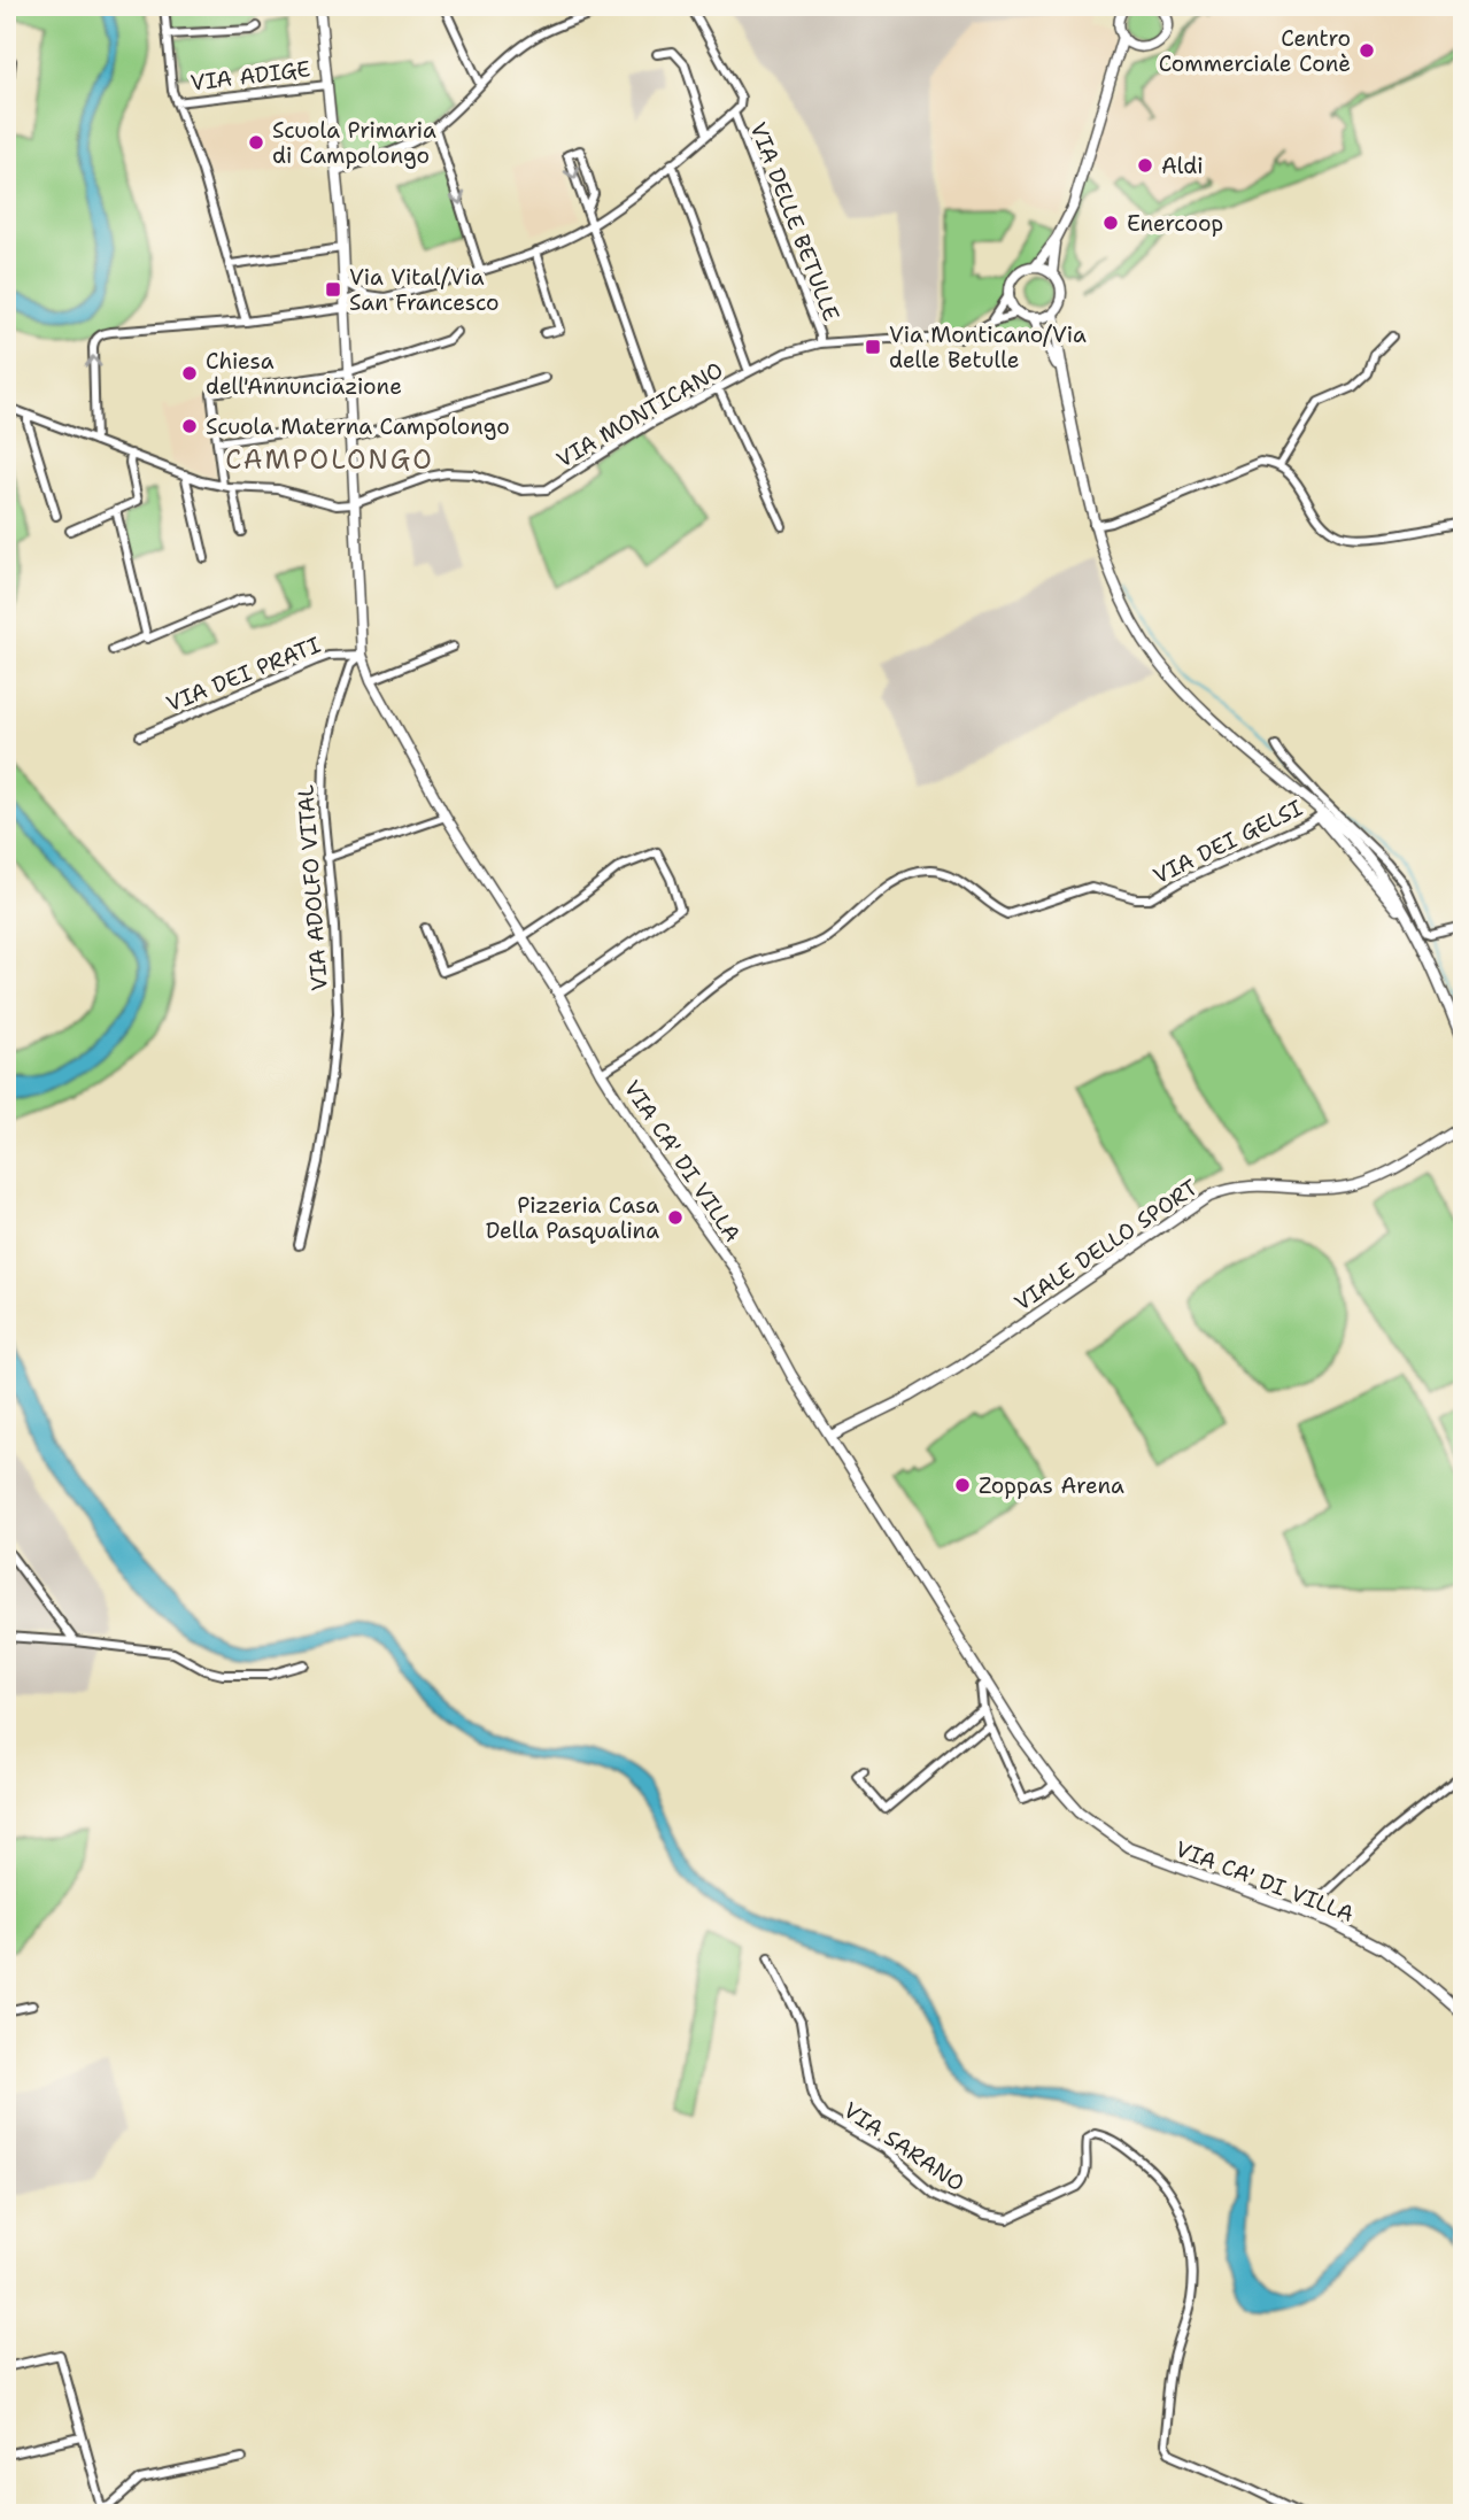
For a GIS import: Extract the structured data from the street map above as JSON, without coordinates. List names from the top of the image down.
{
  "streets": {
    "street": [
      "VIA ADIGE",
      "VIA DELLE BETULLE",
      "VIA MONTICANO",
      "VIA DEI PRATI",
      "VIA DEI GELSI",
      "VIA ADOLFO VITAL",
      "VIA CA' DI VILLA",
      "VIALE DELLO SPORT",
      "VIA SARANO"
    ]
  },
  "crossings": [
    ["VIA DELLE BETULLE", "VIA MONTICANO"],
    ["VIA DEI PRATI", "VIA ADOLFO VITAL"],
    ["VIA DEI PRATI", "VIA CA' DI VILLA"],
    ["VIA DEI GELSI", "VIA CA' DI VILLA"],
    ["VIA ADOLFO VITAL", "VIA CA' DI VILLA"],
    ["VIA CA' DI VILLA", "VIALE DELLO SPORT"]
  ],
  "districts": ["CAMPOLONGO"],
  "places": {
    "other": [
      "Centro Commerciale Conè",
      "Scuola Primaria di Campolongo",
      "Aldi",
      "Enercoop",
      "Chiesa dell'Annunciazione",
      "Scuola Materna Campolongo",
      "Pizzeria Casa Della Pasqualina",
      "Zoppas Arena"
    ],
    "transit": ["Via Vital/Via San Francesco", "Via Monticano/Via delle Betulle"]
  }
}
